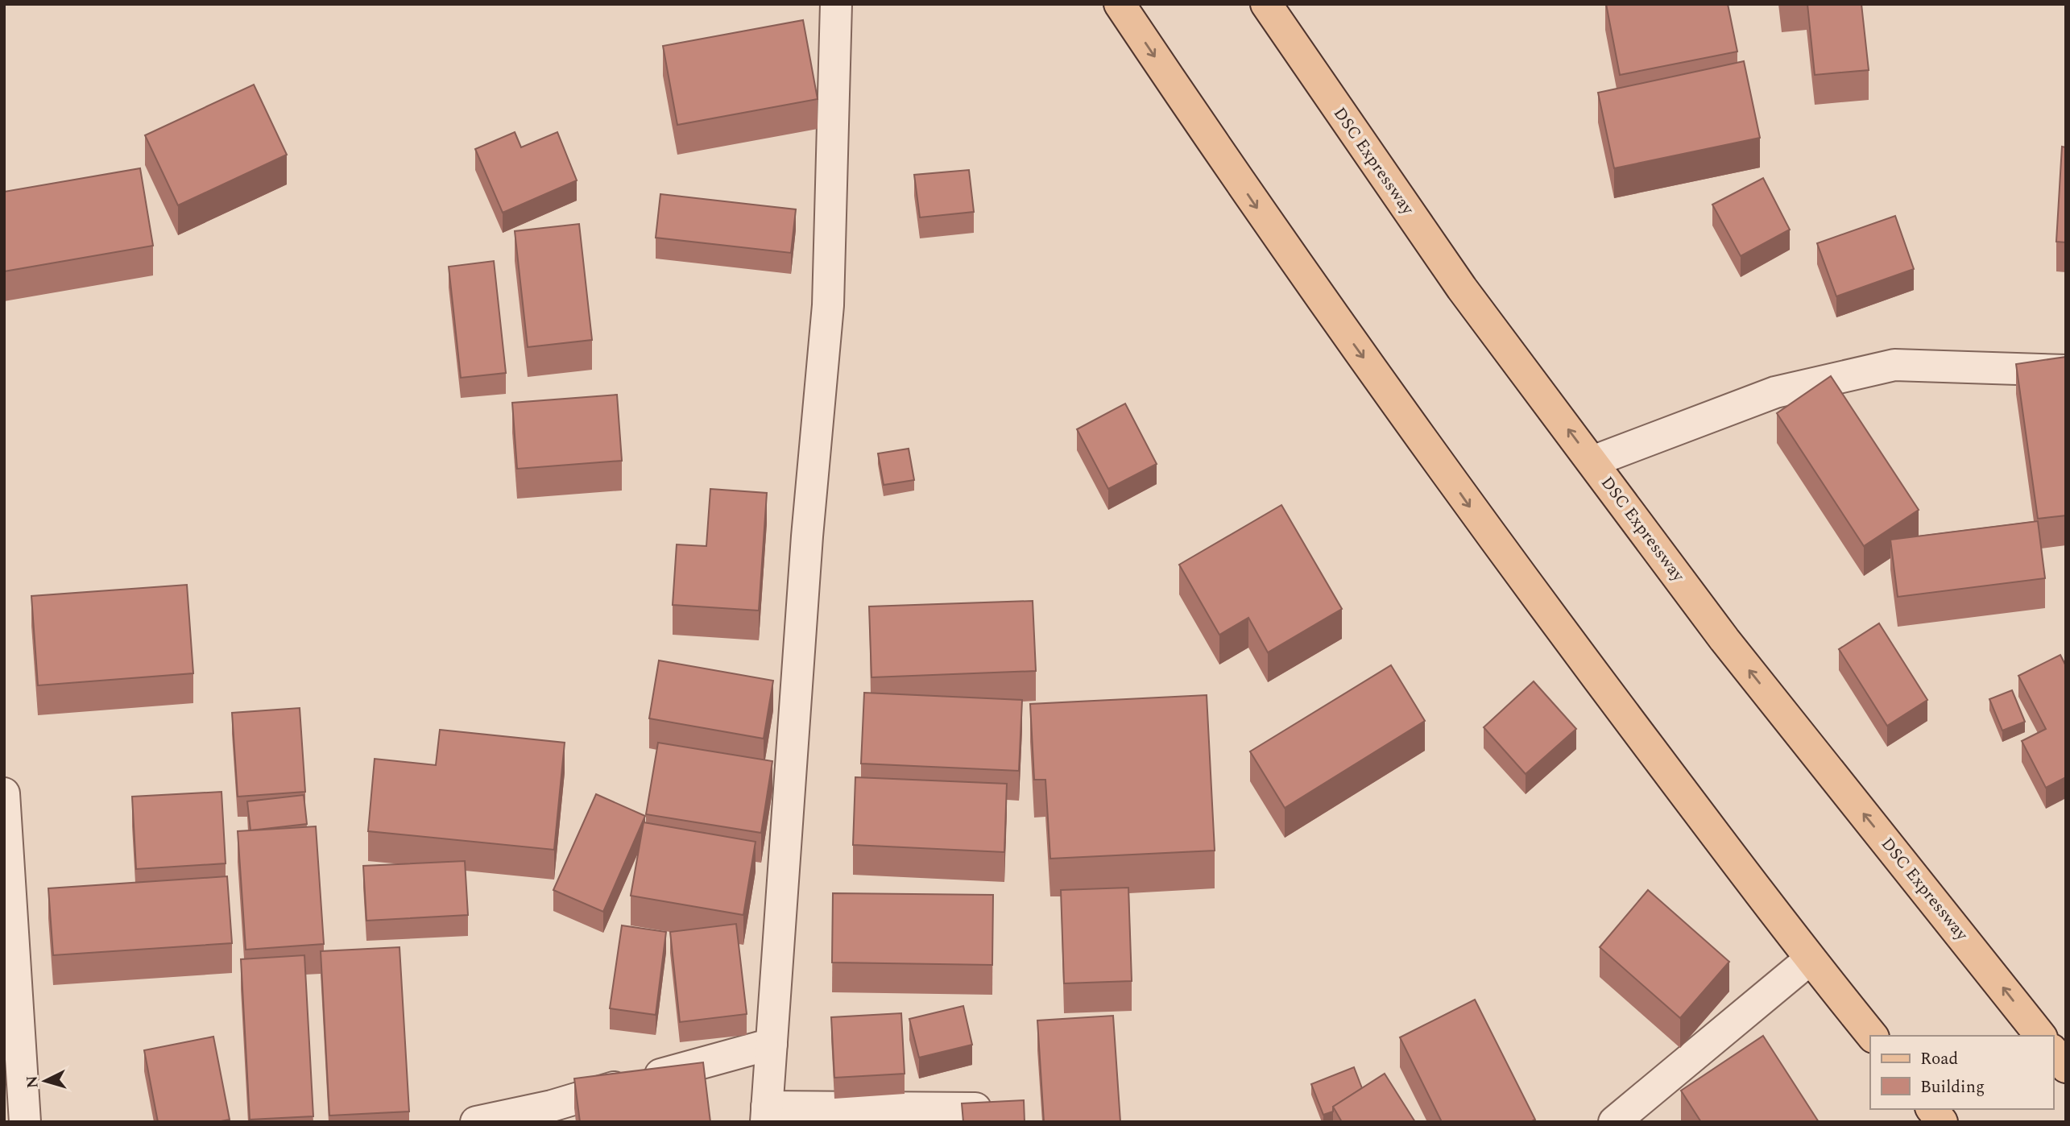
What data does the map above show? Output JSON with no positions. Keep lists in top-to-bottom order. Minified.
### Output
{"streets":{"main road":["DSC Expressway"]},"legend":["Road","Building"],"north":"left"}
